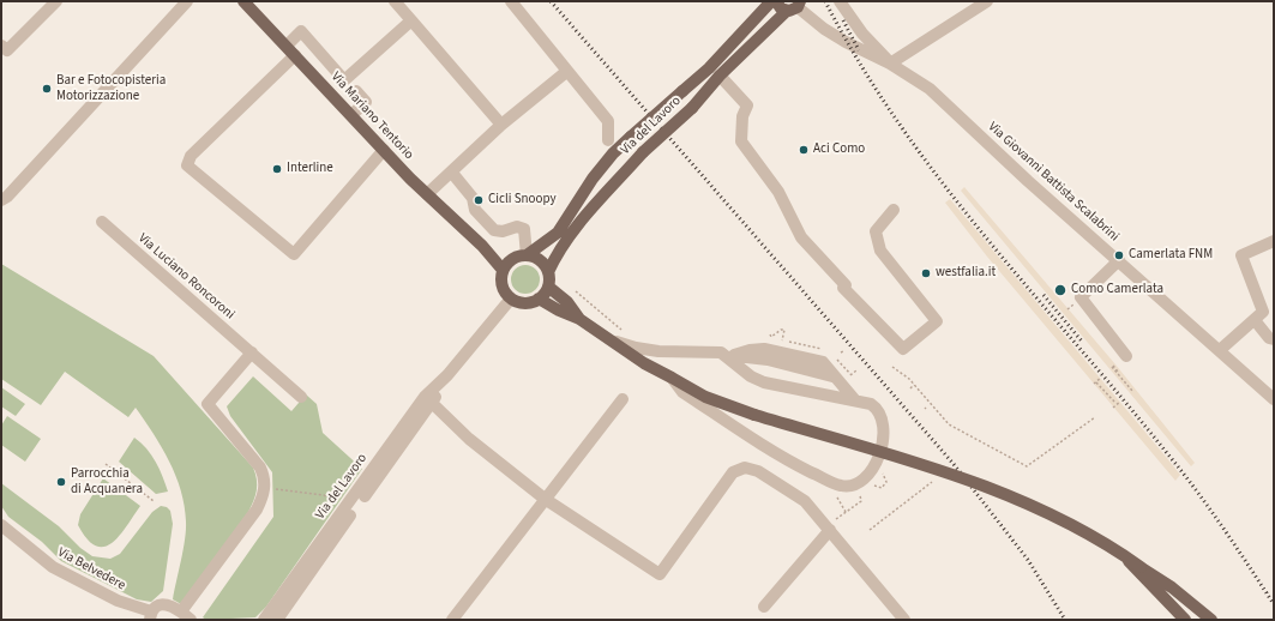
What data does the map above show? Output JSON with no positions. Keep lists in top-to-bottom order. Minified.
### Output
{"streets":{"main road":["Via Mariano Tentorio","Via del Lavoro"],"street":["Via Giovanni Battista Scalabrini","Via Luciano Roncoroni","Via Belvedere"]},"crossings":[["Via Mariano Tentorio","Via del Lavoro"],["Via del Lavoro","Via Giovanni Battista Scalabrini"]],"places":["Bar e Fotocopisteria Motorizzazione","Aci Como","Interline","Cicli Snoopy","Camerlata FNM","westfalia.it","Como Camerlata","Parrocchia di Acquanera"]}
